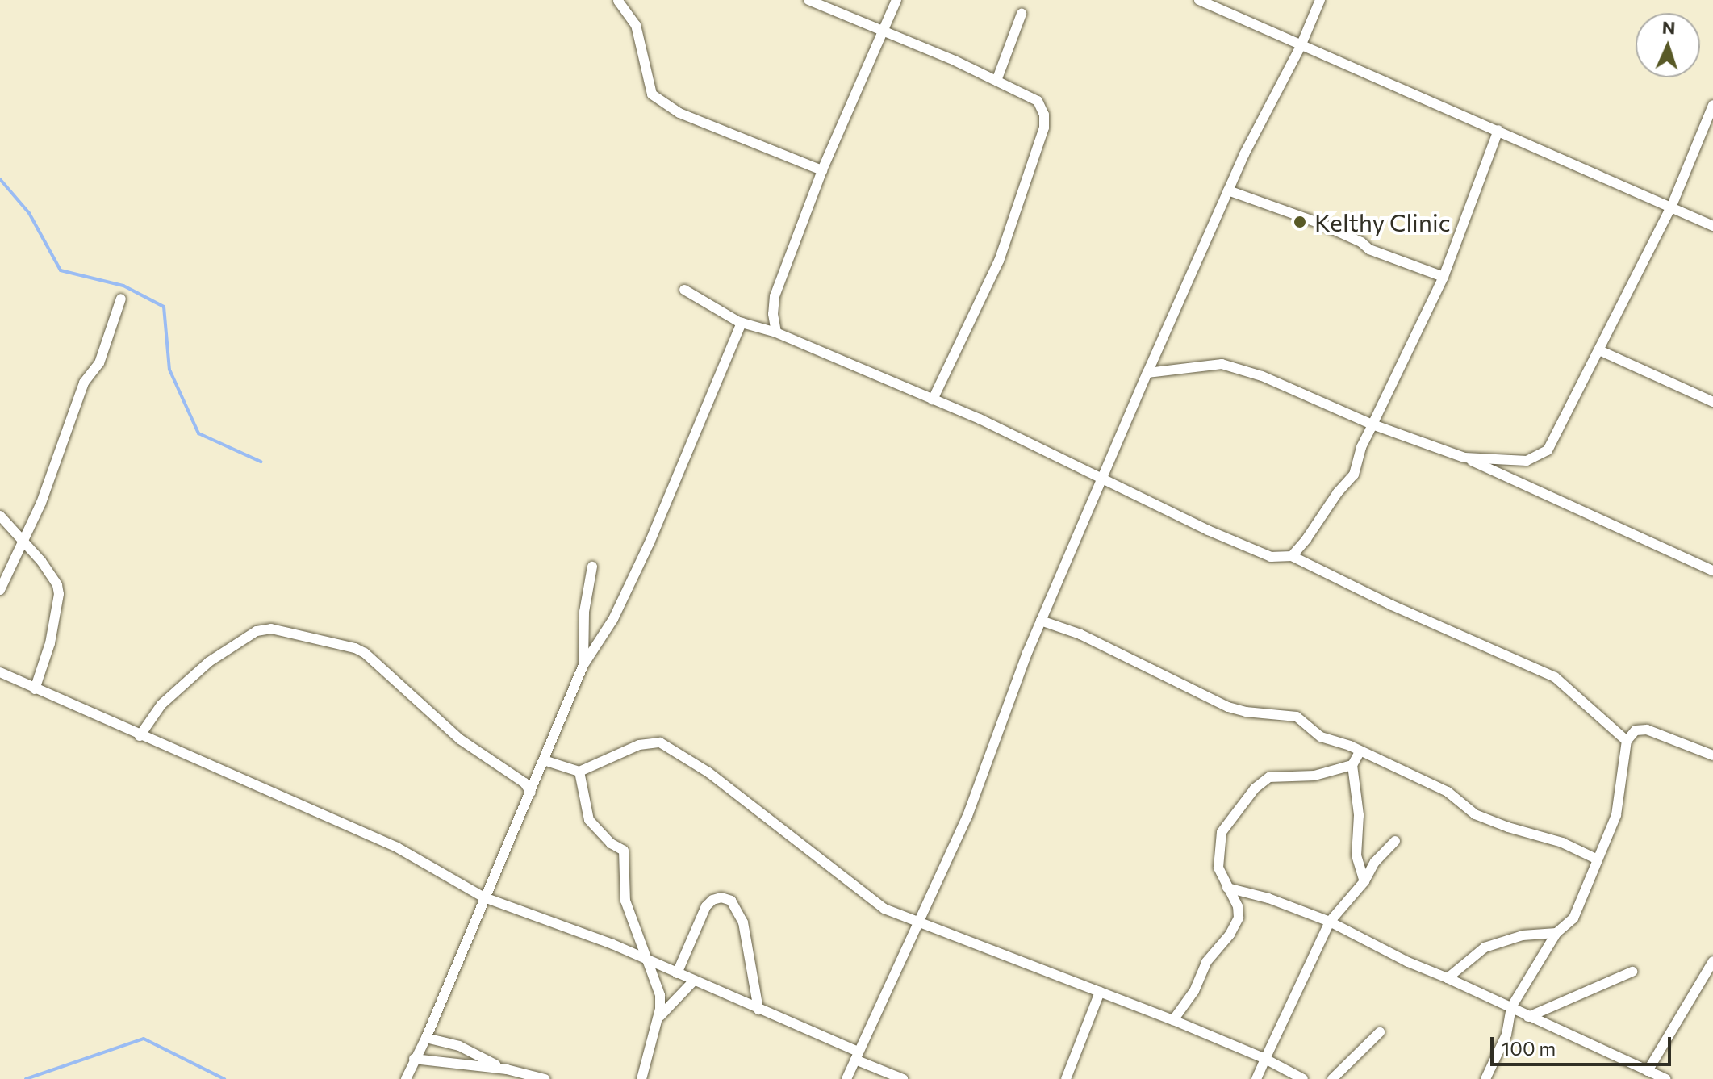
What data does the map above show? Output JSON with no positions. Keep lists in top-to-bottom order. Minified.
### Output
{"places":["Kelthy Clinic"],"scale_bar":"100 m","north":"top"}
